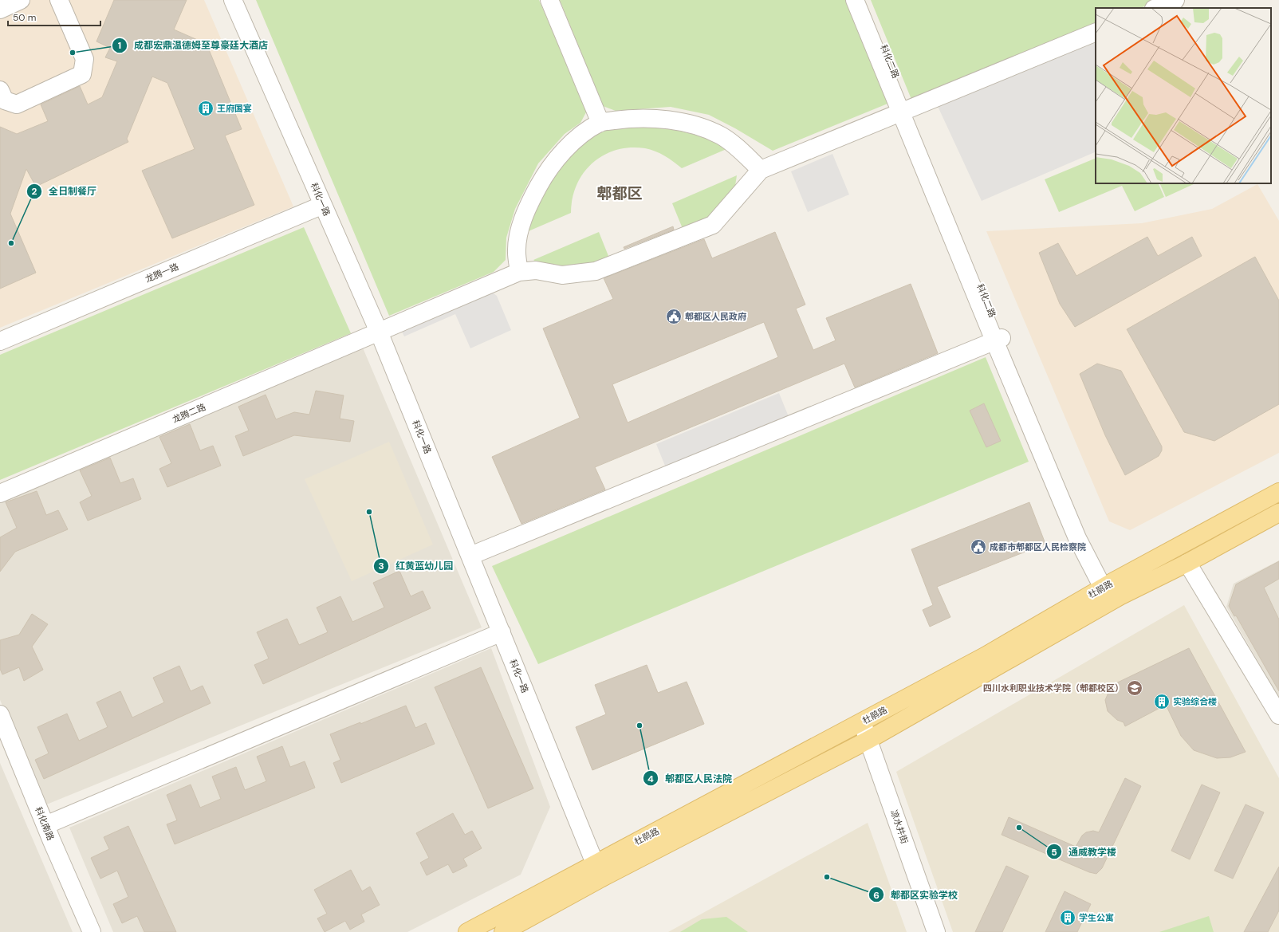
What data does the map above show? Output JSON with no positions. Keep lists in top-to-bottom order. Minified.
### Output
{"streets":{"main road":["杜鹃路"],"street":["科化二路","科化一路","龙腾一路","龙腾二路","科化南路","凉水井街"]},"crossings":[["科化二路","杜鹃路"],["科化一路","龙腾一路"],["科化一路","龙腾二路"],["科化一路","杜鹃路"],["杜鹃路","凉水井街"]],"districts":["郫都区"],"places":{"other":["成都宏鼎温德姆至尊豪廷大酒店","全日制餐厅","红黄蓝幼儿园","郫都区人民法院","通威教学楼","郫都区实验学校"],"building":["王府国宴","实验综合楼","学生公寓"],"public building":["郫都区人民政府","成都市郫都区人民检察院"],"school or university":["四川水利职业技术学院（郫都校区）"]},"scale_bar":"50 m"}
